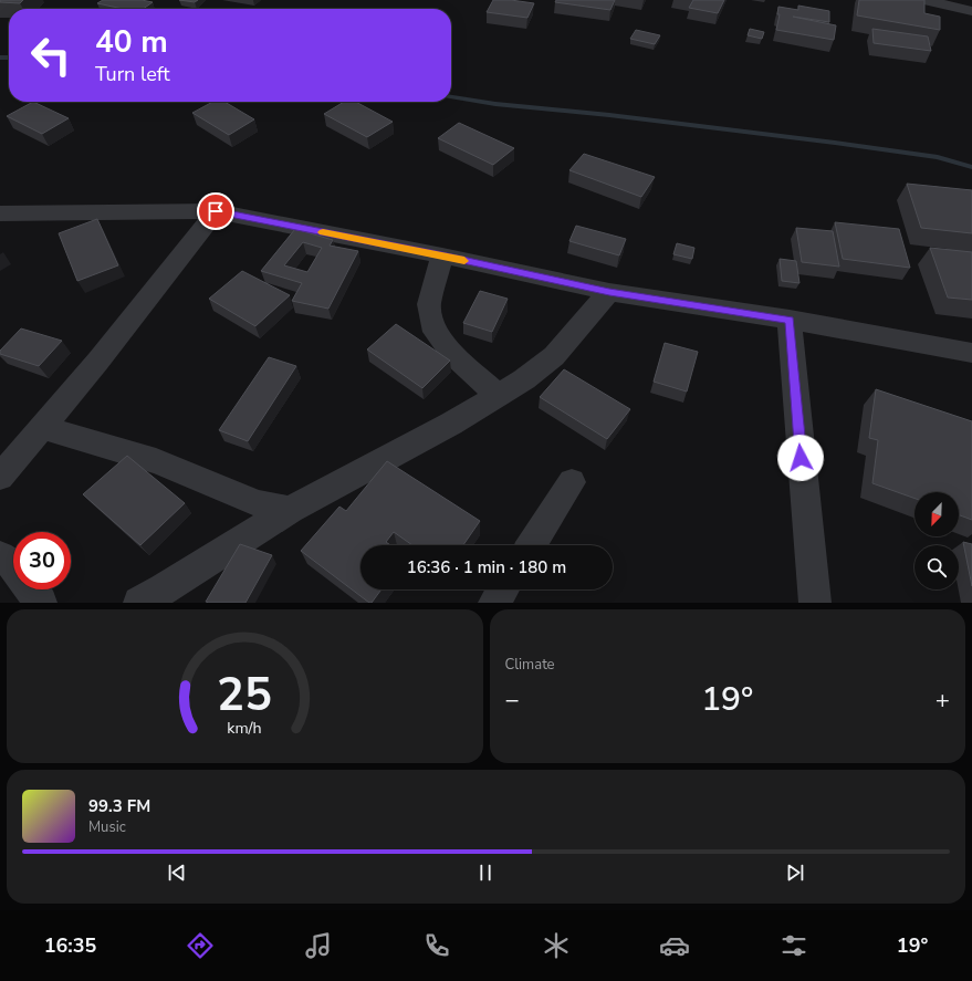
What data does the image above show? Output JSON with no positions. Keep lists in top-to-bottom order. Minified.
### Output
{"north":"bottom left","page":{"turn":["40 m","Turn left"],"limit":"30","trip":"16:36 · 1 min · 180 m","tile":"Climate","heat":["−","19°","+"],"song":["99.3 FM","Music"],"tabs":["16:35","19°"],"gauge":["25","km/h"]}}
